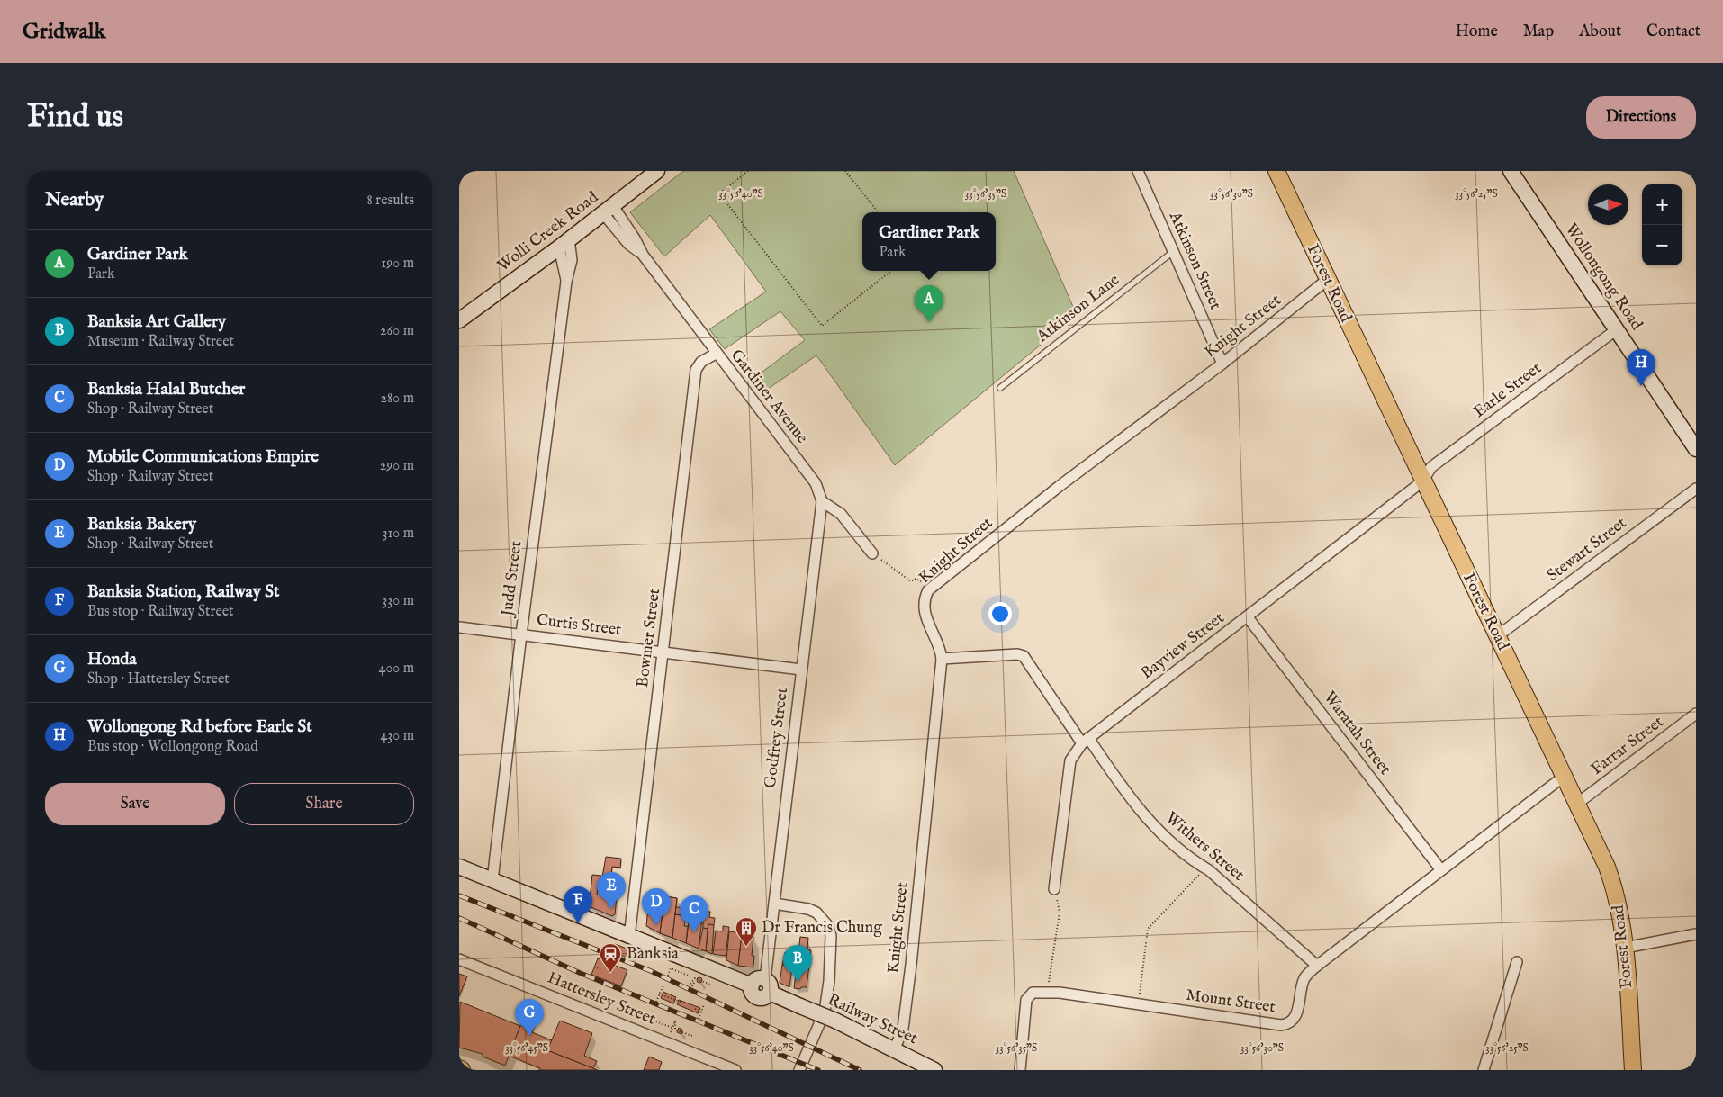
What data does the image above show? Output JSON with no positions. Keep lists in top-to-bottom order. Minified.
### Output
{"streets":{"main road":["Forest Road"],"street":["Wolli Creek Road","Atkinson Street","Wollongong Road","Knight Street","Earle Street","Gardiner Avenue","Stewart Street","Judd Street","Curtis Street","Bowmer Street","Bayview Street","Waratah Street","Godfrey Street","Farrar Street","Withers Street","Hattersley Street","Mount Street","Railway Street"],"lane":["Atkinson Lane"]},"crossings":[["Wolli Creek Road","Gardiner Avenue"],["Wolli Creek Road","Judd Street"],["Atkinson Street","Atkinson Lane"],["Atkinson Street","Knight Street"],["Wollongong Road","Earle Street"],["Forest Road","Knight Street"],["Forest Road","Earle Street"],["Forest Road","Stewart Street"],["Forest Road","Bayview Street"],["Forest Road","Farrar Street"],["Forest Road","Mount Street"],["Knight Street","Withers Street"],["Knight Street","Railway Street"],["Earle Street","Bayview Street"],["Gardiner Avenue","Bowmer Street"],["Gardiner Avenue","Godfrey Street"],["Judd Street","Curtis Street"],["Curtis Street","Bowmer Street"],["Curtis Street","Godfrey Street"],["Bowmer Street","Railway Street"],["Bayview Street","Waratah Street"],["Bayview Street","Withers Street"],["Waratah Street","Mount Street"],["Godfrey Street","Railway Street"],["Withers Street","Mount Street"]],"places":{"building":["Dr Francis Chung"],"station":["Banksia"]},"north":"right","page":{"header":"Gridwalk","nav":["Home","Map","About","Contact"],"buttons":["Directions",["Save","Share"]],"title":"Find us","heading":["Nearby","8 results"],"map_buttons":["+","−"],"popup":["Gardiner Park","Park"],"list":[{"mark":"A","name":"Gardiner Park","note":"Park","value":"190 m"},{"mark":"B","name":"Banksia Art Gallery","note":"Museum · Railway Street","value":"260 m"},{"mark":"C","name":"Banksia Halal Butcher","note":"Shop · Railway Street","value":"280 m"},{"mark":"D","name":"Mobile Communications Empire","note":"Shop · Railway Street","value":"290 m"},{"mark":"E","name":"Banksia Bakery","note":"Shop · Railway Street","value":"310 m"},{"mark":"F","name":"Banksia Station, Railway St","note":"Bus stop · Railway Street","value":"330 m"},{"mark":"G","name":"Honda","note":"Shop · Hattersley Street","value":"400 m"},{"mark":"H","name":"Wollongong Rd before Earle St","note":"Bus stop · Wollongong Road","value":"430 m"}],"pins":["A","H","E","F","D","C","B","G"]},"coordinates":["33°56'40\"S","33°56'35\"S","33°56'30\"S","33°56'25\"S","33°56'45\"S"]}
